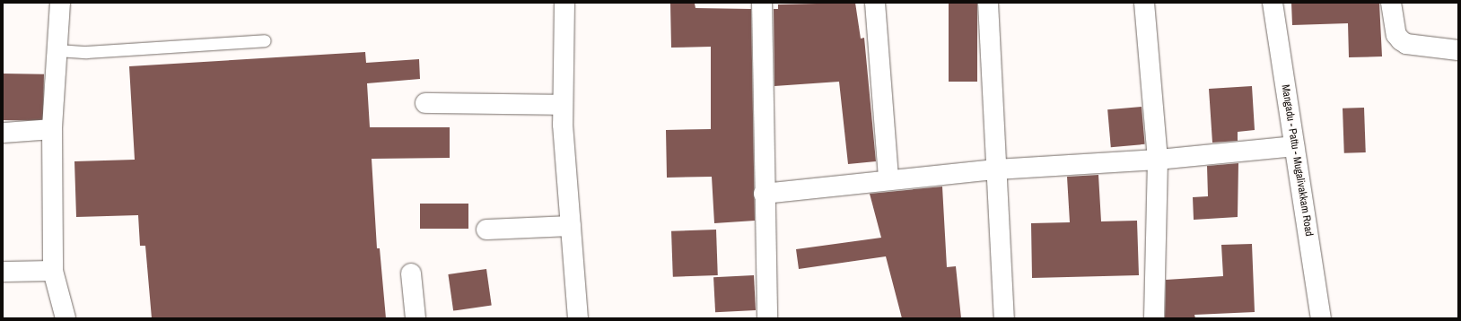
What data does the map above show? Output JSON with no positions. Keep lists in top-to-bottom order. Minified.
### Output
{"streets":{"street":["Mangadu - Pattu - Mugalivakkam Road"]}}
